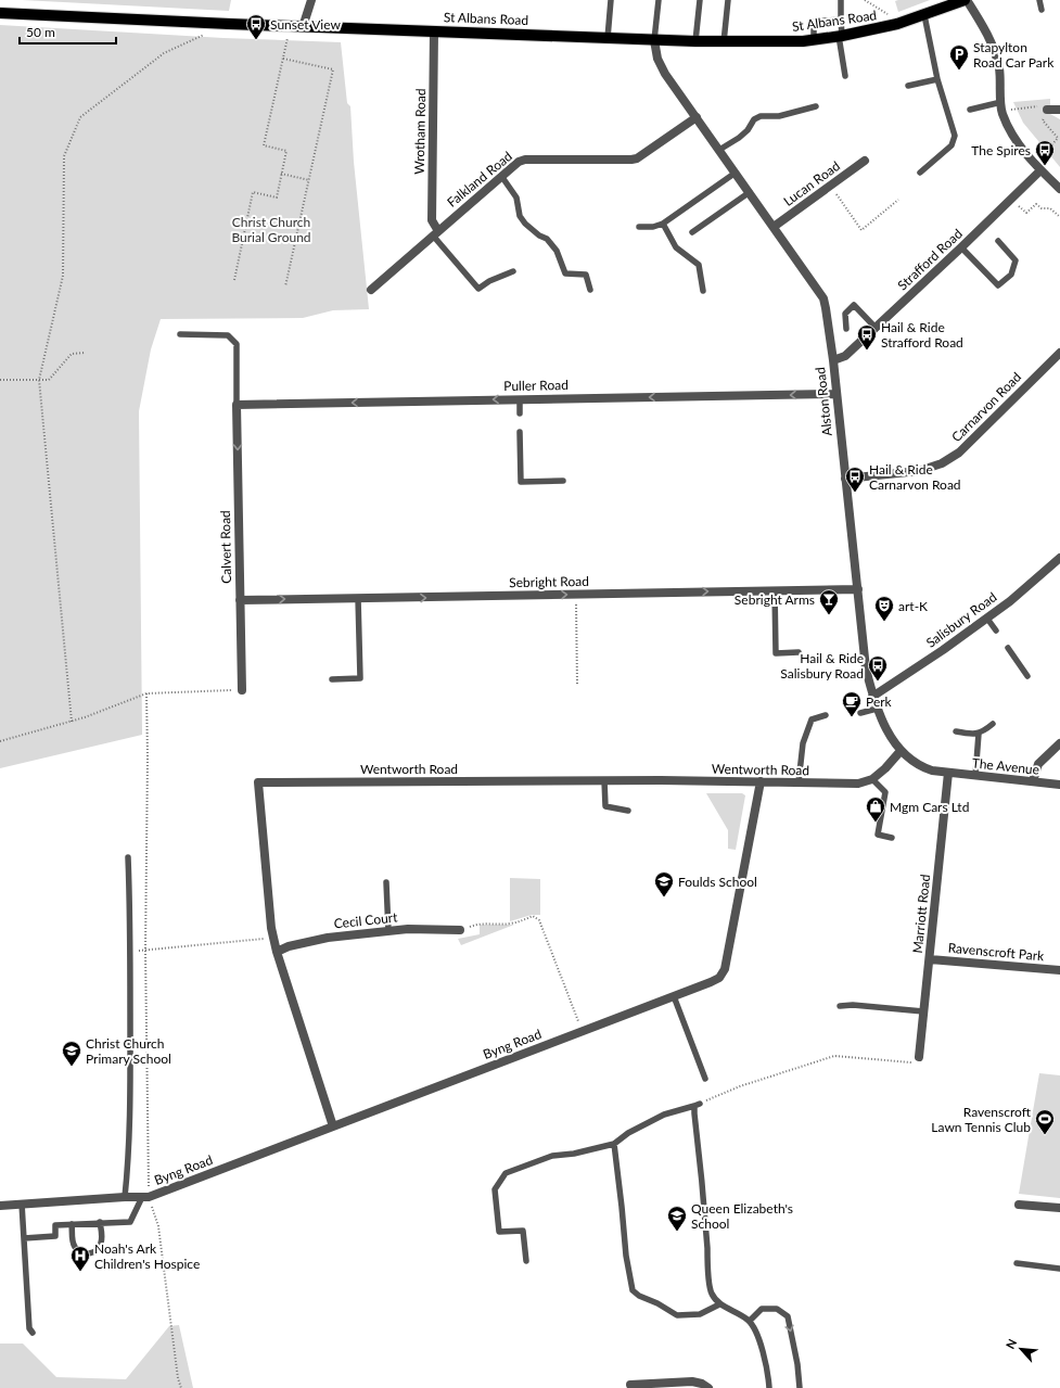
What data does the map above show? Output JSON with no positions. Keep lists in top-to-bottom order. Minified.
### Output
{"streets":{"main road":["St Albans Road"],"street":["Wrotham Road","Falkland Road","Lucan Road","Strafford Road","Puller Road","Alston Road","Carnarvon Road","Calvert Road","Sebright Road","Salisbury Road","The Avenue","Wentworth Road","Marriott Road","Cecil Court","Ravenscroft Park","Byng Road"]},"crossings":[["St Albans Road","Wrotham Road"],["St Albans Road","Alston Road"],["Wrotham Road","Falkland Road"],["Falkland Road","Alston Road"],["Lucan Road","Alston Road"],["Strafford Road","Alston Road"],["Puller Road","Alston Road"],["Puller Road","Calvert Road"],["Alston Road","Carnarvon Road"],["Alston Road","Sebright Road"],["Alston Road","Salisbury Road"],["Alston Road","The Avenue"],["Alston Road","Marriott Road"],["Calvert Road","Sebright Road"],["The Avenue","Marriott Road"],["Wentworth Road","Cecil Court"],["Wentworth Road","Byng Road"],["Marriott Road","Ravenscroft Park"]],"one_way":["Puller Road","Calvert Road","Sebright Road"],"parks":["Christ Church Burial Ground"],"places":{"bus stop":["Sunset View","The Spires","Hail & Ride Strafford Road","Hail & Ride Carnarvon Road","Hail & Ride Salisbury Road"],"parking":["Stapylton Road Car Park"],"bar":["Sebright Arms"],"theatre":["art-K"],"cafe":["Perk"],"shop":["Mgm Cars Ltd"],"school or university":["Foulds School","Christ Church Primary School","Queen Elizabeth's School"],"sports":["Ravenscroft Lawn Tennis Club"],"hospital":["Noah's Ark Children's Hospice"]},"scale_bar":"50 m","north":"top left"}
